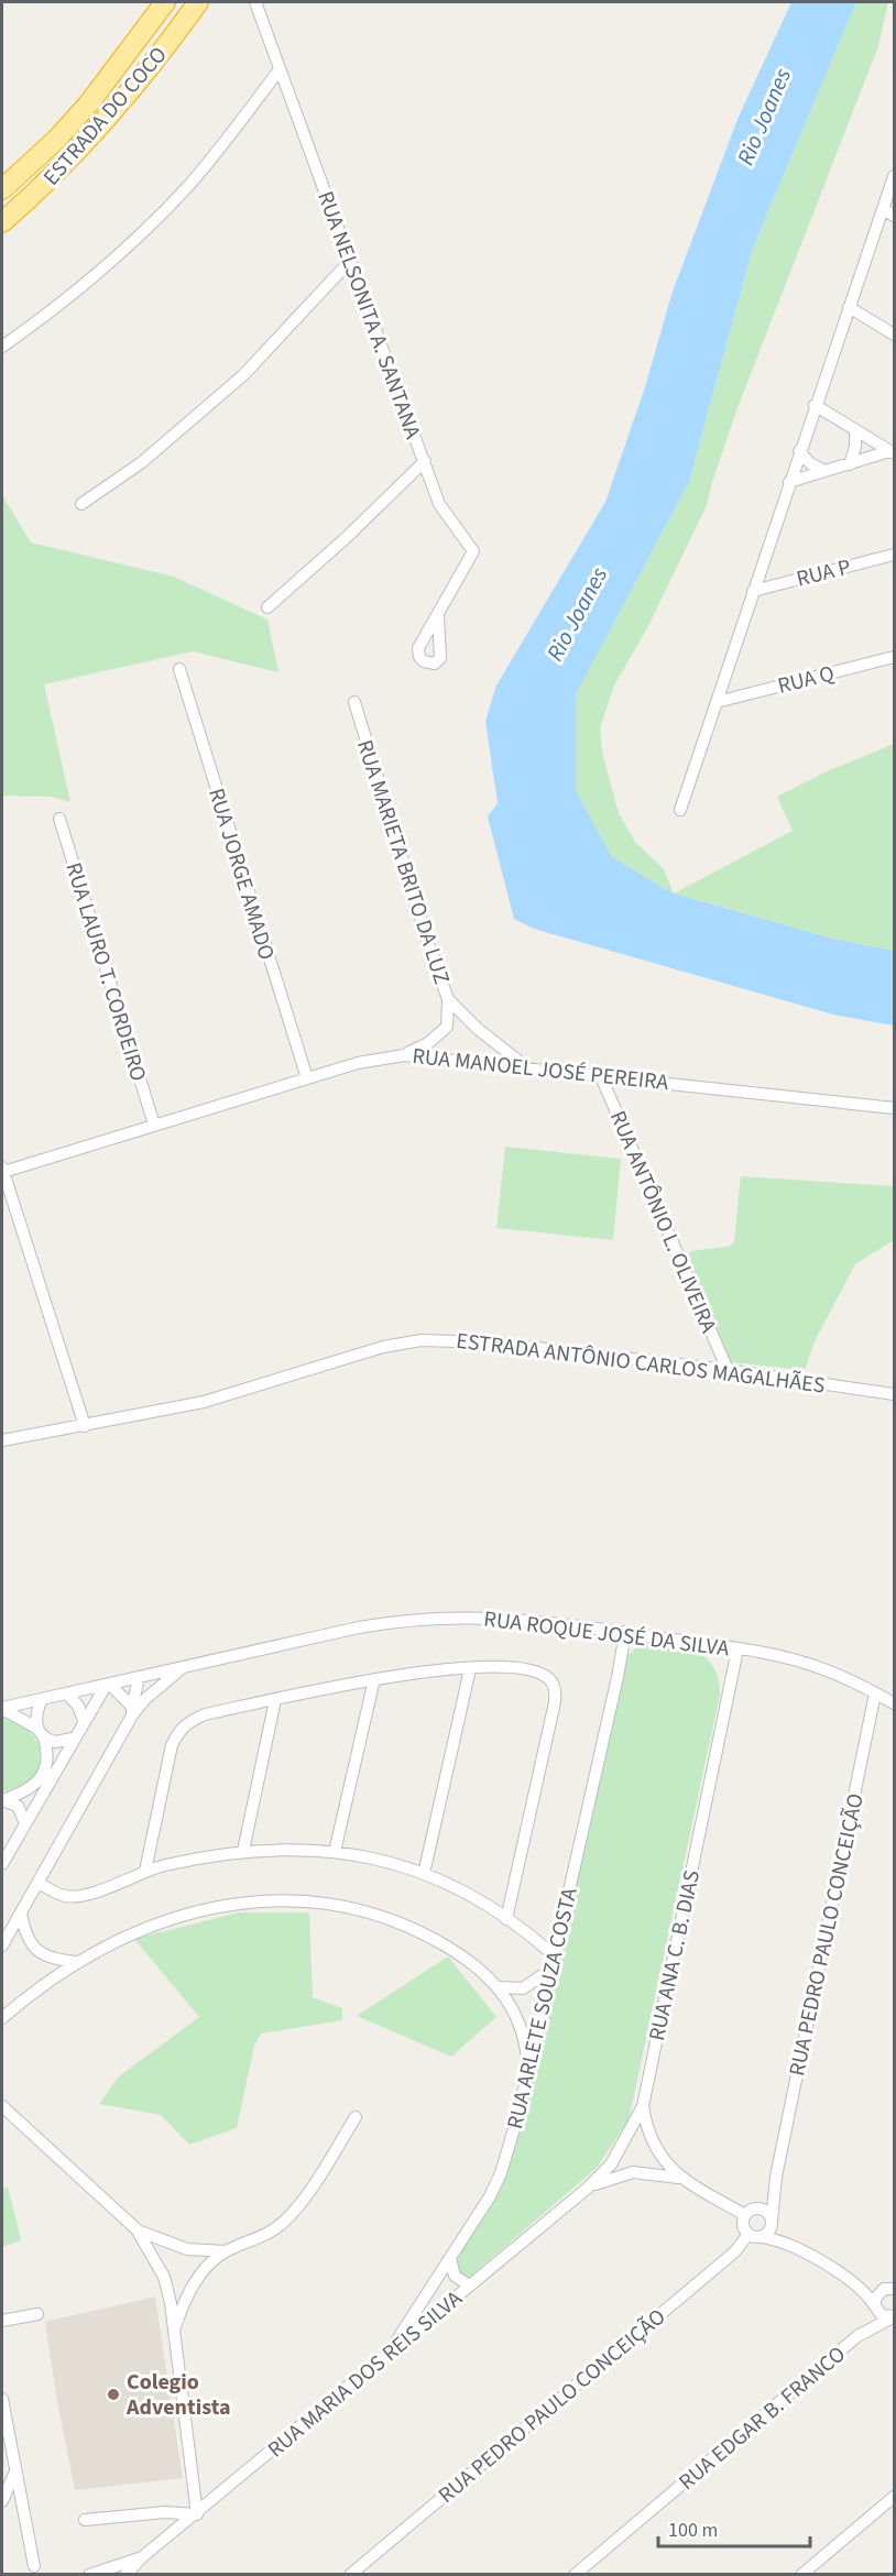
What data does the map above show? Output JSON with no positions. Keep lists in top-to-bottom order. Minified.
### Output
{"streets":{"highway":["ESTRADA DO COCO"],"street":["RUA NELSONITA A. SANTANA","RUA P","RUA Q","RUA MARIETA BRITO DA LUZ","RUA JORGE AMADO","RUA LAURO T. CORDEIRO","RUA MANOEL JOSÉ PEREIRA","RUA ANTÔNIO L. OLIVEIRA","ESTRADA ANTÔNIO CARLOS MAGALHÃES","RUA ROQUE JOSÉ DA SILVA","RUA PEDRO PAULO CONCEIÇÃO","RUA ANA C. B. DIAS","RUA ARLETE SOUZA COSTA","RUA MARIA DOS REIS SILVA","RUA EDGAR B. FRANCO"]},"crossings":[["RUA MARIETA BRITO DA LUZ","RUA MANOEL JOSÉ PEREIRA"],["RUA JORGE AMADO","RUA MANOEL JOSÉ PEREIRA"],["RUA LAURO T. CORDEIRO","RUA MANOEL JOSÉ PEREIRA"],["RUA MANOEL JOSÉ PEREIRA","RUA ANTÔNIO L. OLIVEIRA"],["RUA ANTÔNIO L. OLIVEIRA","ESTRADA ANTÔNIO CARLOS MAGALHÃES"],["RUA ROQUE JOSÉ DA SILVA","RUA PEDRO PAULO CONCEIÇÃO"],["RUA ROQUE JOSÉ DA SILVA","RUA ANA C. B. DIAS"],["RUA ROQUE JOSÉ DA SILVA","RUA ARLETE SOUZA COSTA"],["RUA PEDRO PAULO CONCEIÇÃO","RUA ANA C. B. DIAS"],["RUA ANA C. B. DIAS","RUA MARIA DOS REIS SILVA"],["RUA ARLETE SOUZA COSTA","RUA MARIA DOS REIS SILVA"]],"water":["Rio Joanes"],"places":["Colegio Adventista"],"scale_bar":"100 m"}
